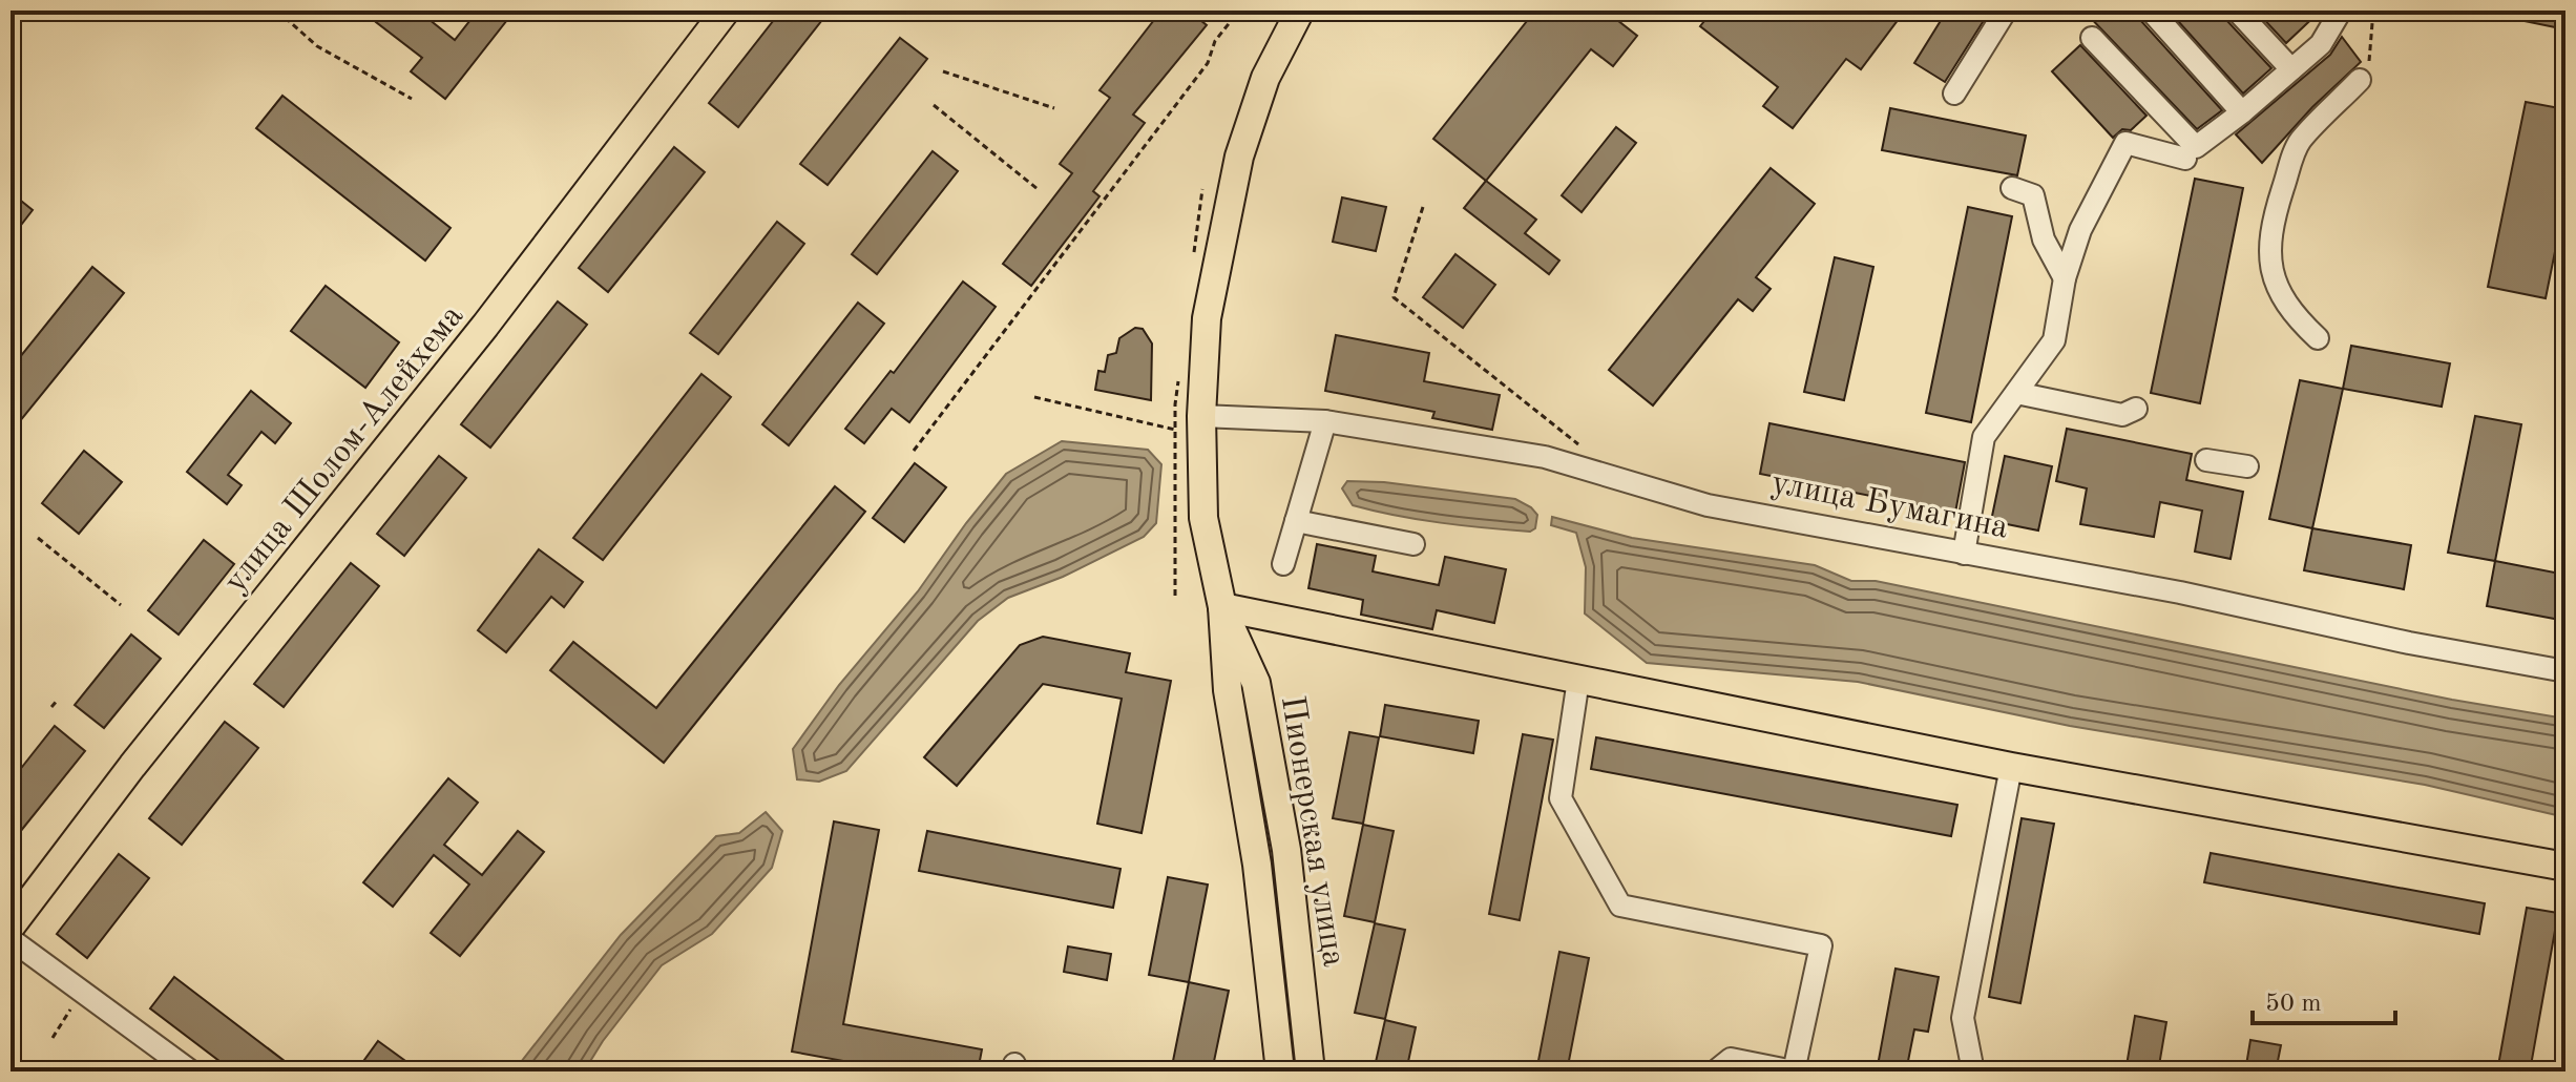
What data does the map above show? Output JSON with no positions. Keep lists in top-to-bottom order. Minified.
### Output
{"streets":{"main road":["улица Шолом-Алейхема","Пионерская улица"],"street":["улица Бумагина"]},"crossings":[["улица Бумагина","Пионерская улица"]],"scale_bar":"50 m"}
